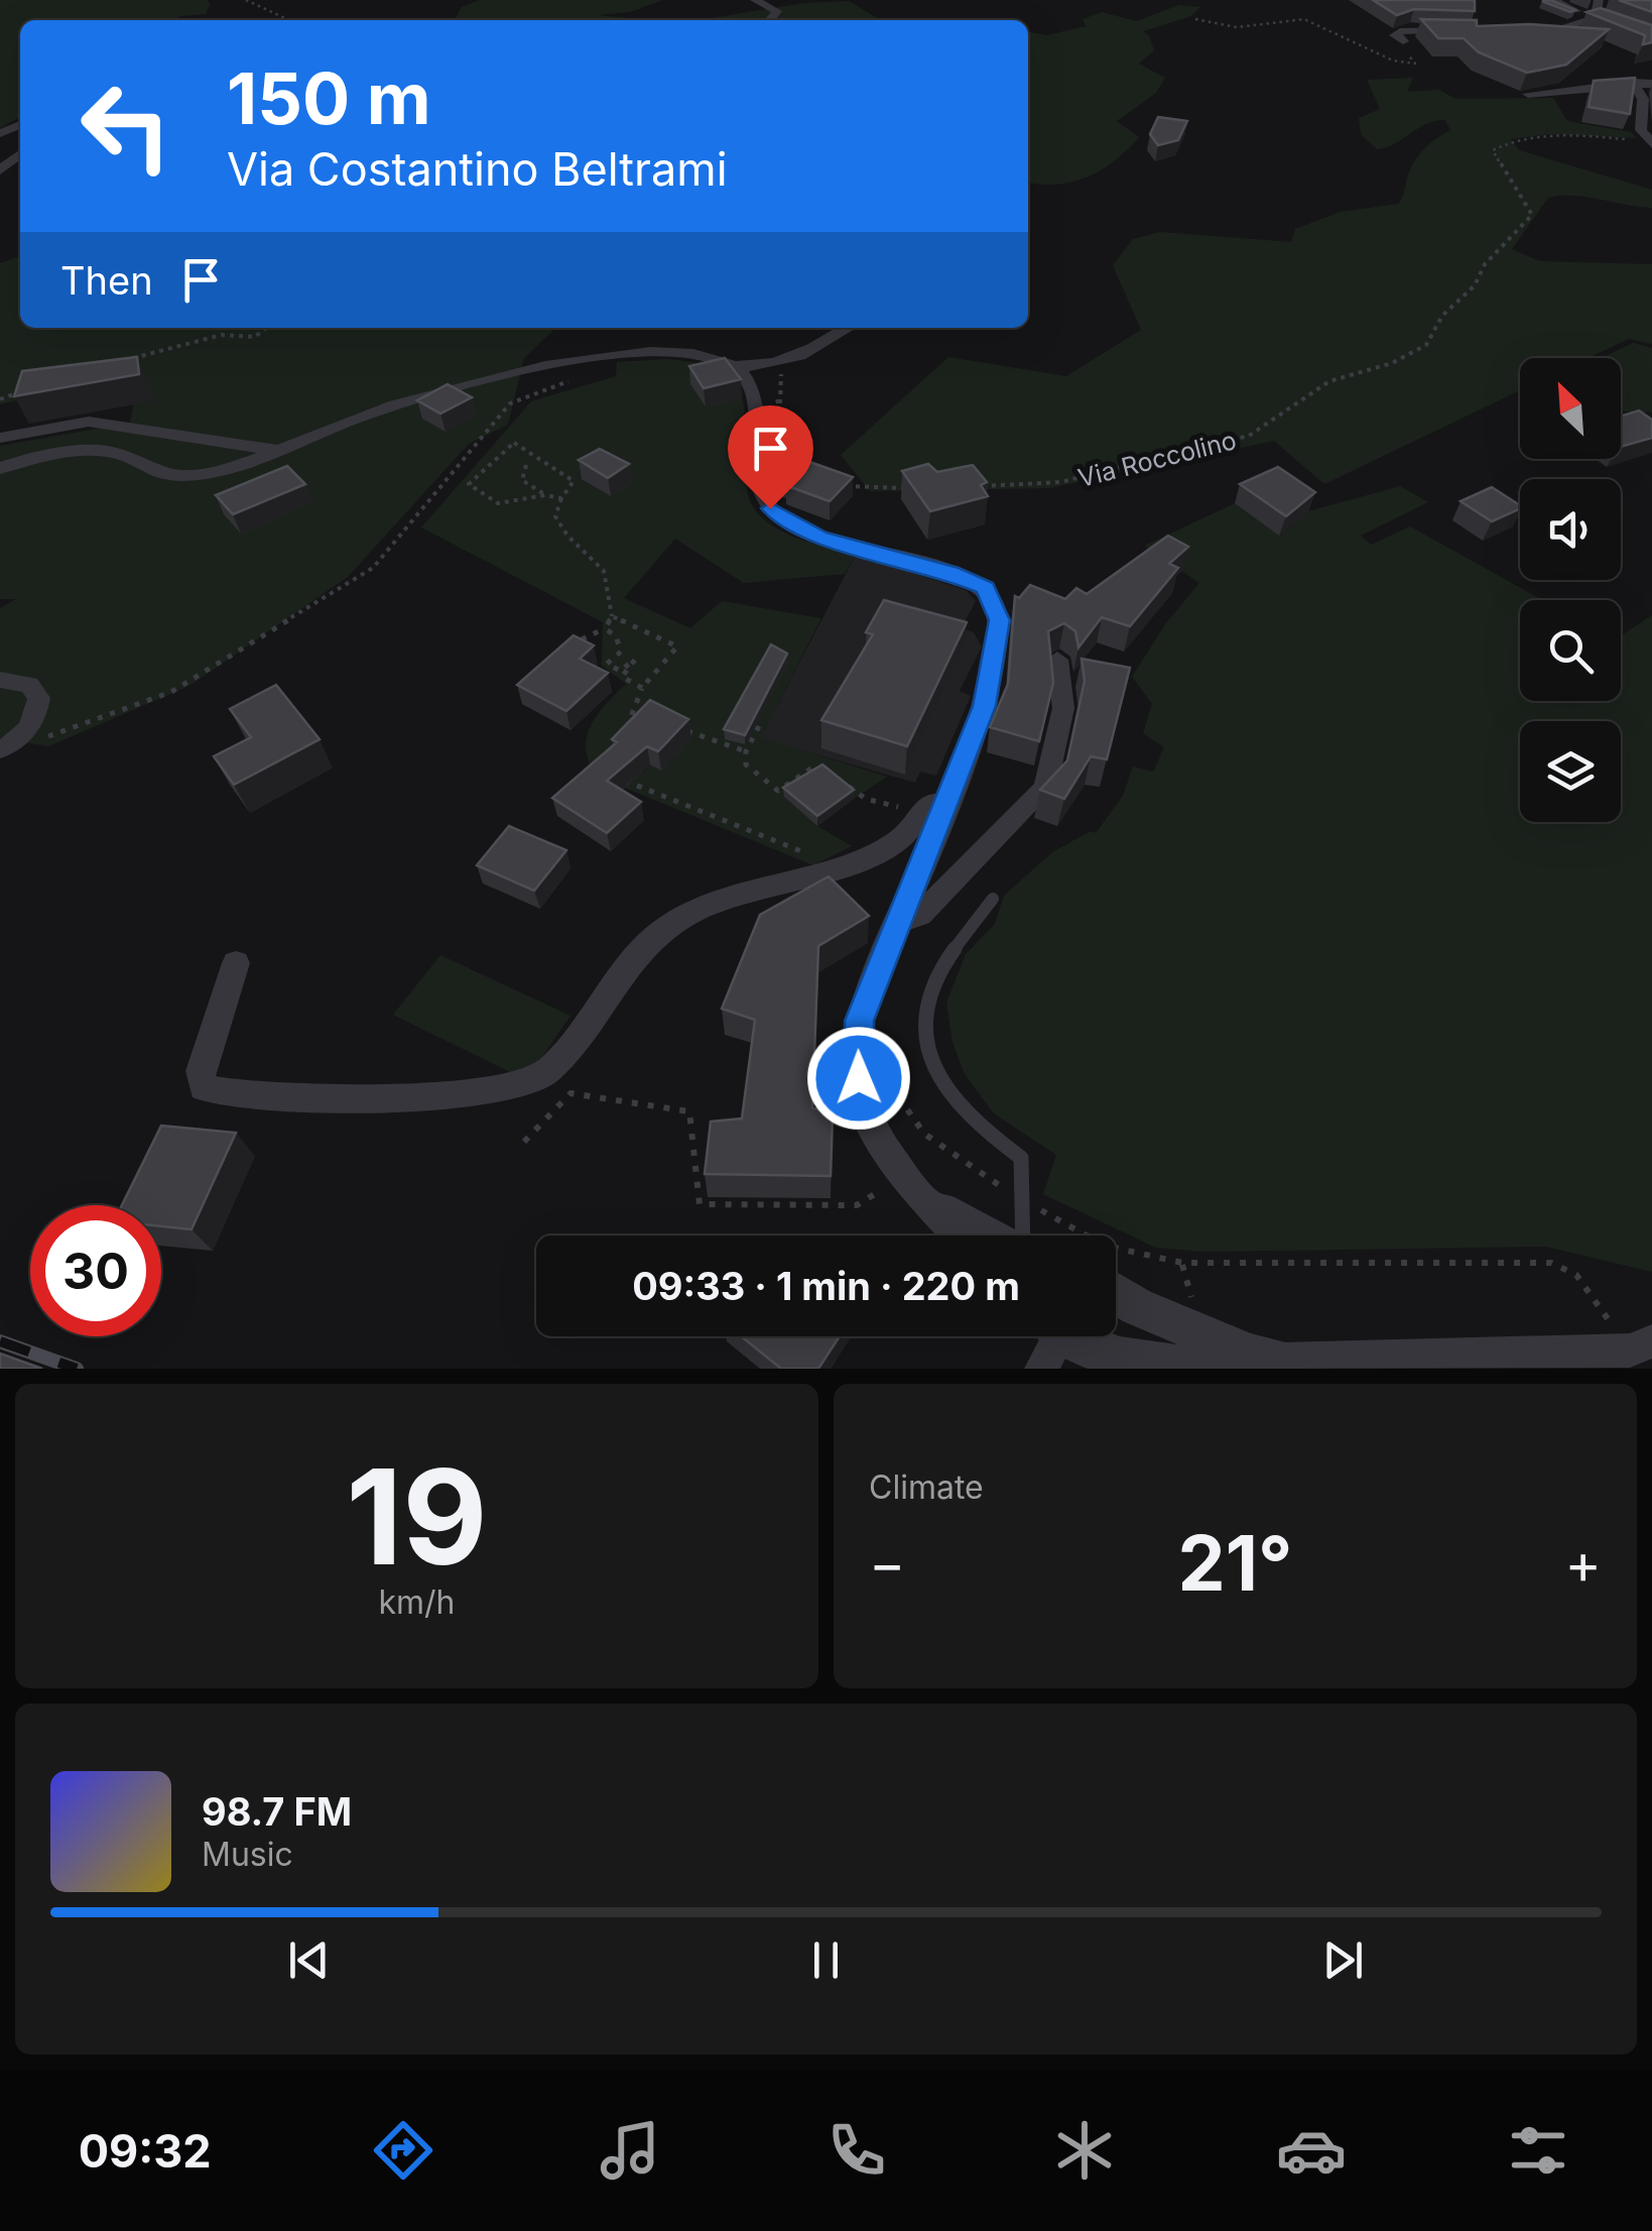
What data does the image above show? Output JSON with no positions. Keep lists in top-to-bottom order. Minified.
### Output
{"streets":{"path":["Via Roccolino"]},"north":"top left","page":{"turn":["150 m","Via Costantino Beltrami"],"then":"Then","limit":"30","trip":"09:33 · 1 min · 220 m","tile":[["19","km/h"],"Climate"],"heat":["−","21°","+"],"song":["98.7 FM","Music"],"tabs":"09:32"}}
